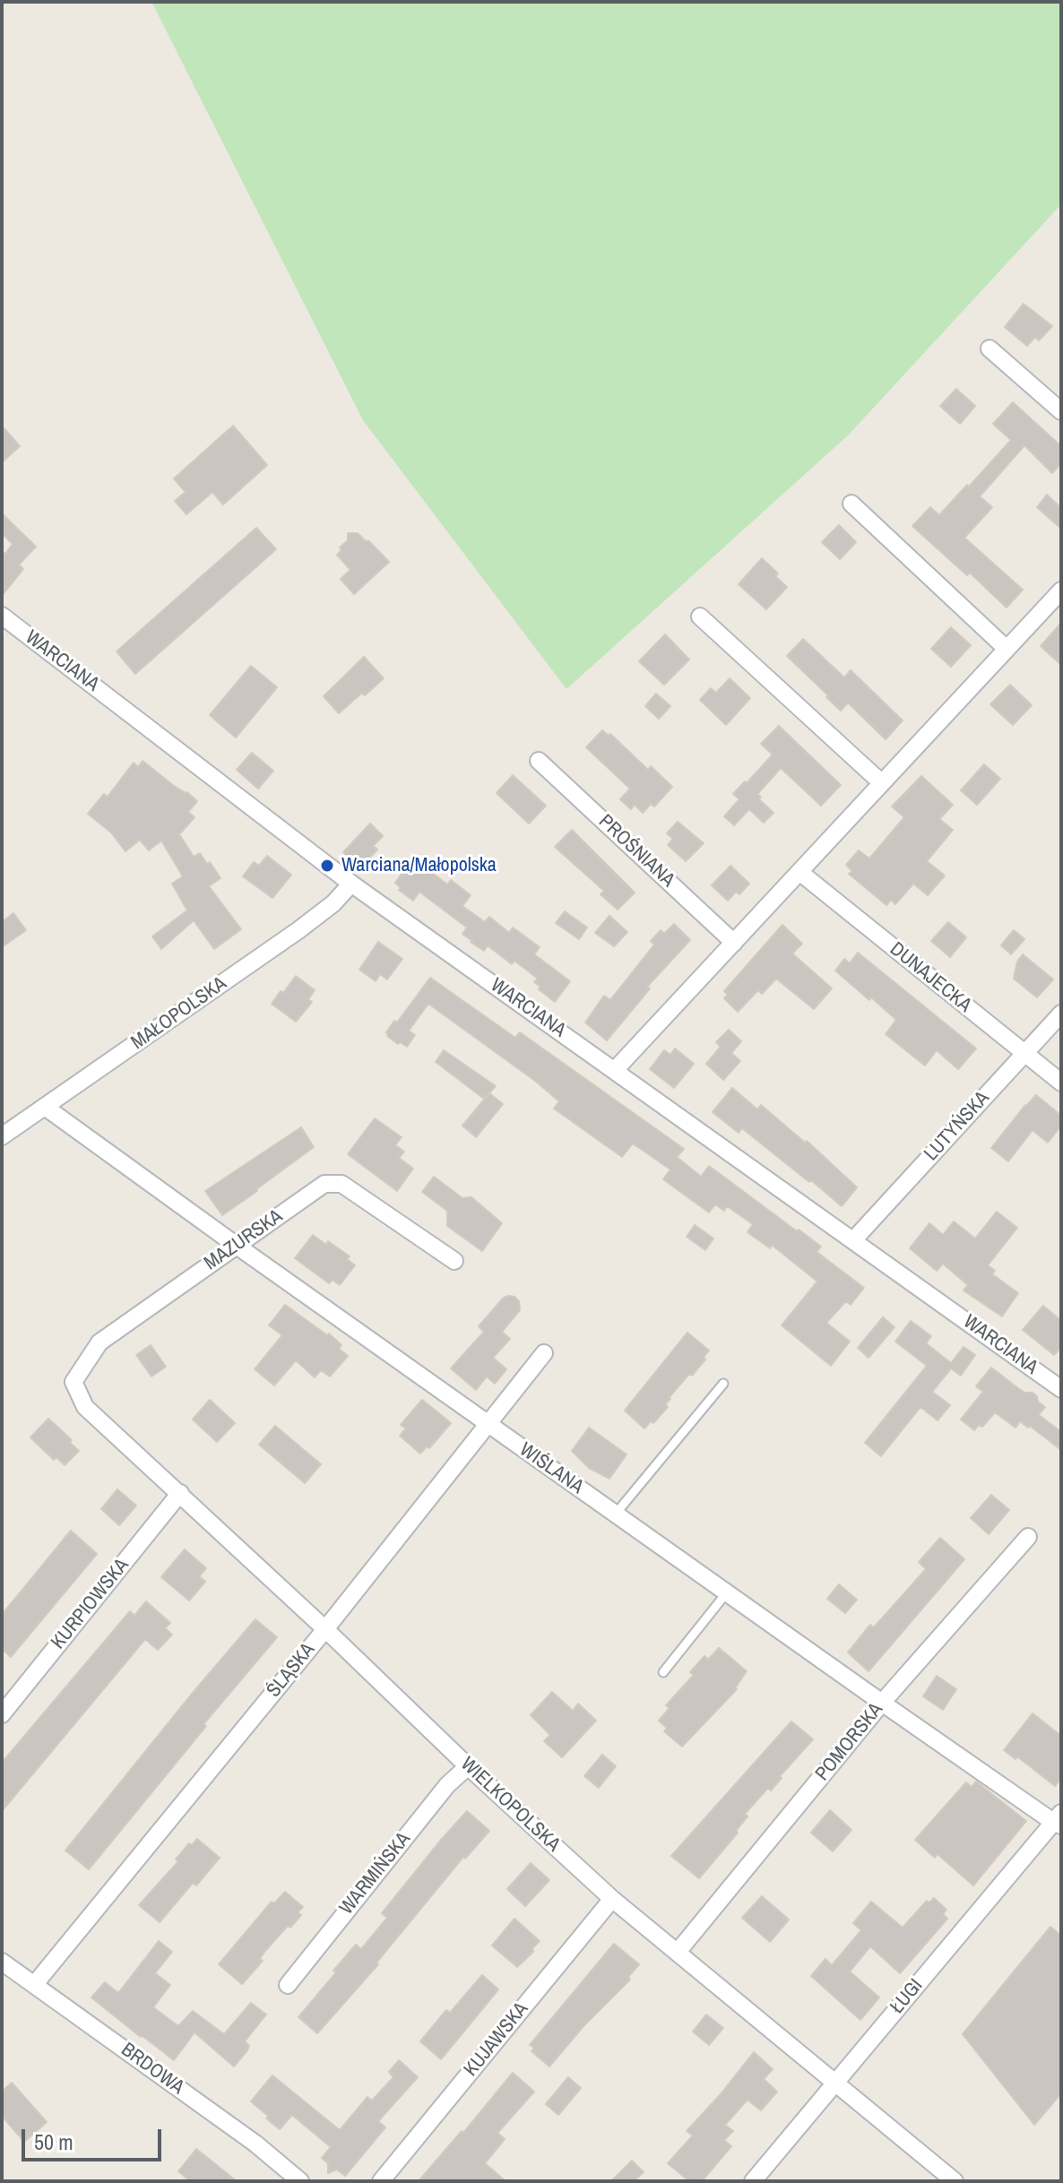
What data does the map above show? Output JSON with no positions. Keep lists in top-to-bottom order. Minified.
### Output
{"streets":{"street":["WARCIANA","PROŚNIANA","DUNAJECKA","MAŁOPOLSKA","LUTYŃSKA","MAZURSKA","WIŚLANA","KURPIOWSKA","ŚLĄSKA","POMORSKA","WIELKOPOLSKA","WARMIŃSKA","ŁUGI","KUJAWSKA","BRDOWA"]},"crossings":[["WARCIANA","MAŁOPOLSKA"],["WARCIANA","LUTYŃSKA"],["DUNAJECKA","LUTYŃSKA"],["MAŁOPOLSKA","WIŚLANA"],["MAZURSKA","WIŚLANA"],["MAZURSKA","WIELKOPOLSKA"],["WIŚLANA","ŚLĄSKA"],["WIŚLANA","POMORSKA"],["WIŚLANA","ŁUGI"],["KURPIOWSKA","WIELKOPOLSKA"],["ŚLĄSKA","WIELKOPOLSKA"],["ŚLĄSKA","BRDOWA"],["POMORSKA","WIELKOPOLSKA"],["WIELKOPOLSKA","WARMIŃSKA"],["WIELKOPOLSKA","ŁUGI"],["WIELKOPOLSKA","KUJAWSKA"]],"places":["Warciana/Małopolska"],"scale_bar":"50 m"}
